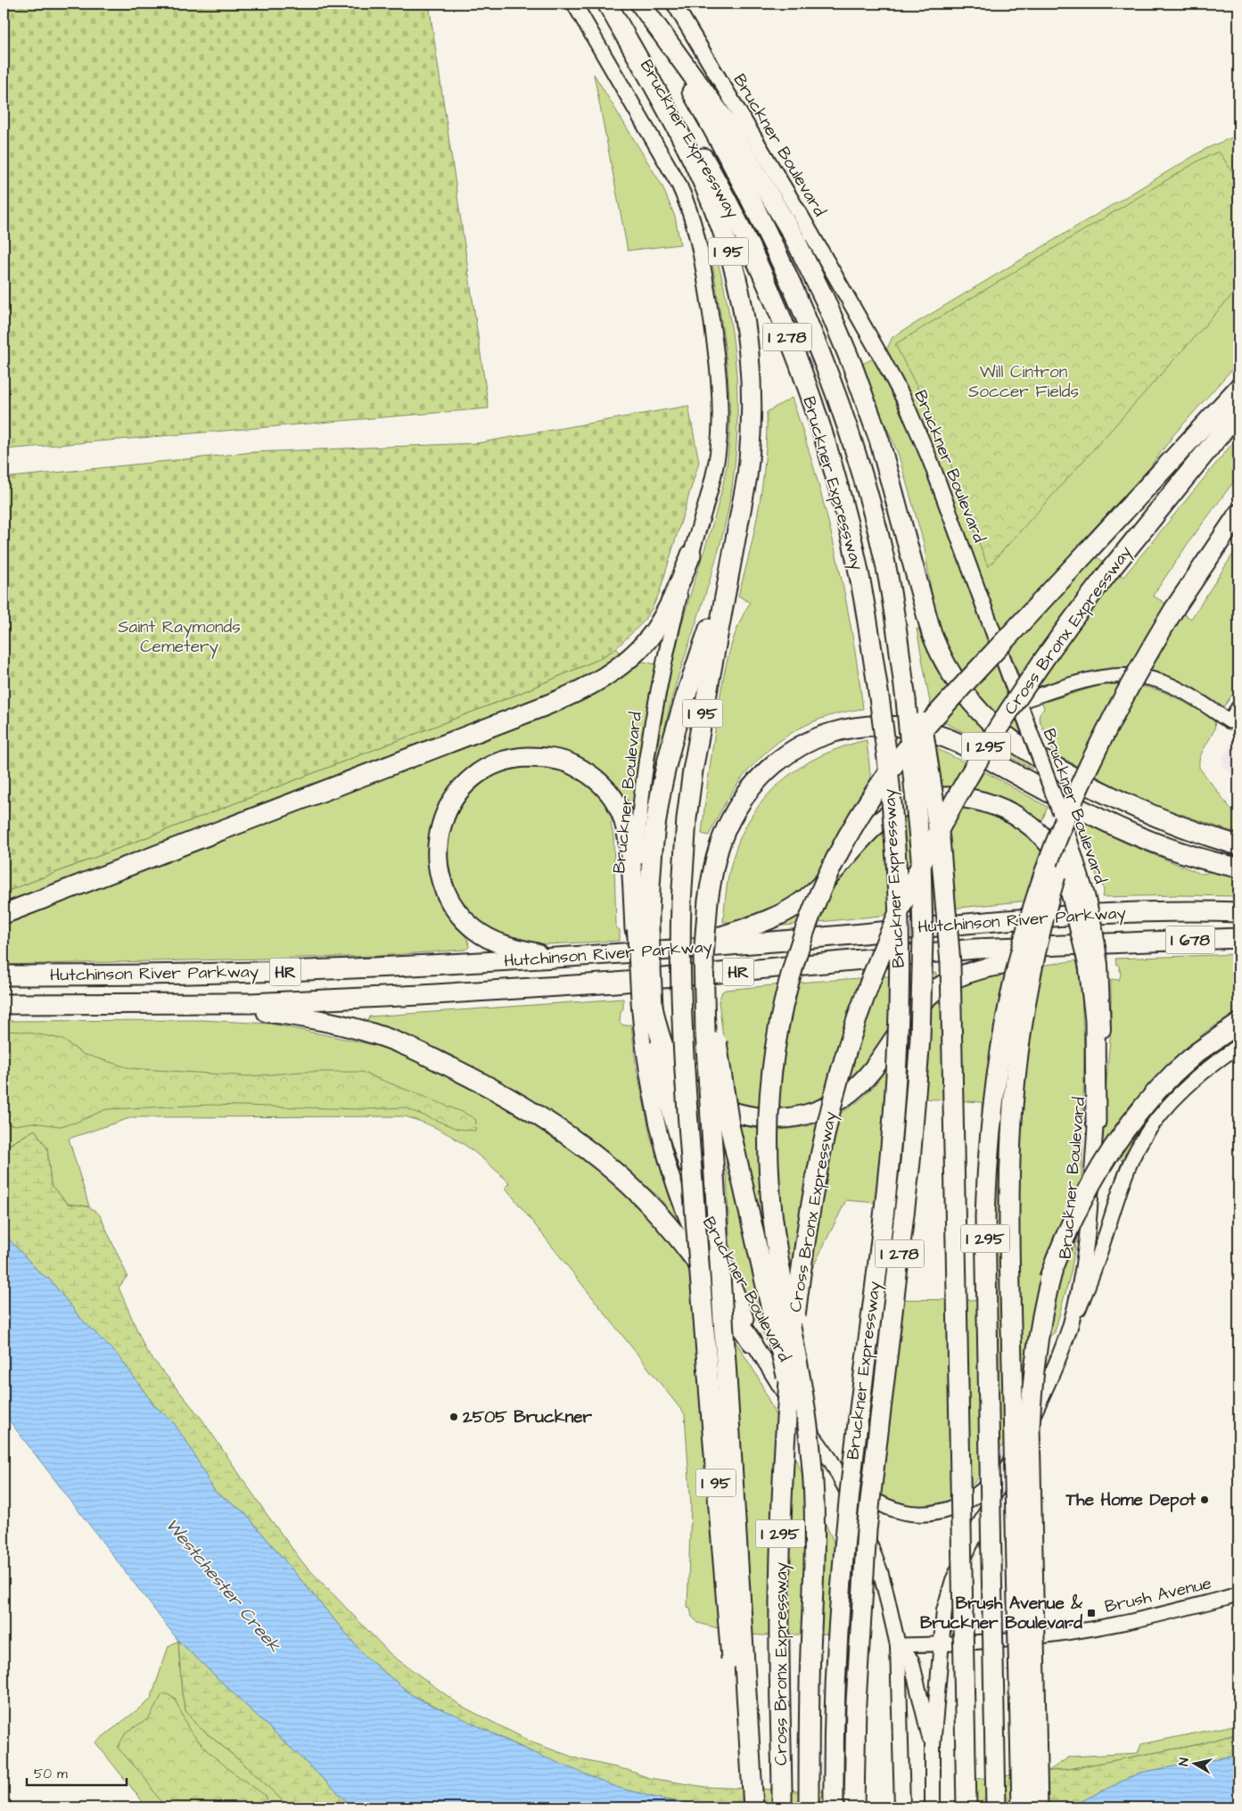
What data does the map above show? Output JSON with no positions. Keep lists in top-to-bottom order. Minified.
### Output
{"streets":{"highway":["Bruckner Expressway","I 95","I 278","Cross Bronx Expressway","I 295","Hutchinson River Parkway","I 678","HR"],"main road":["Bruckner Boulevard"],"street":["Brush Avenue"]},"crossings":[["Bruckner Expressway","I 95"],["Bruckner Boulevard","Brush Avenue"],["Hutchinson River Parkway","I 678"]],"water":["Westchester Creek"],"parks":["Will Cintron Soccer Fields","Saint Raymonds Cemetery"],"places":{"other":["2505 Bruckner","The Home Depot"],"transit":["Brush Avenue & Bruckner Boulevard"]},"scale_bar":"50 m","north":"left"}
